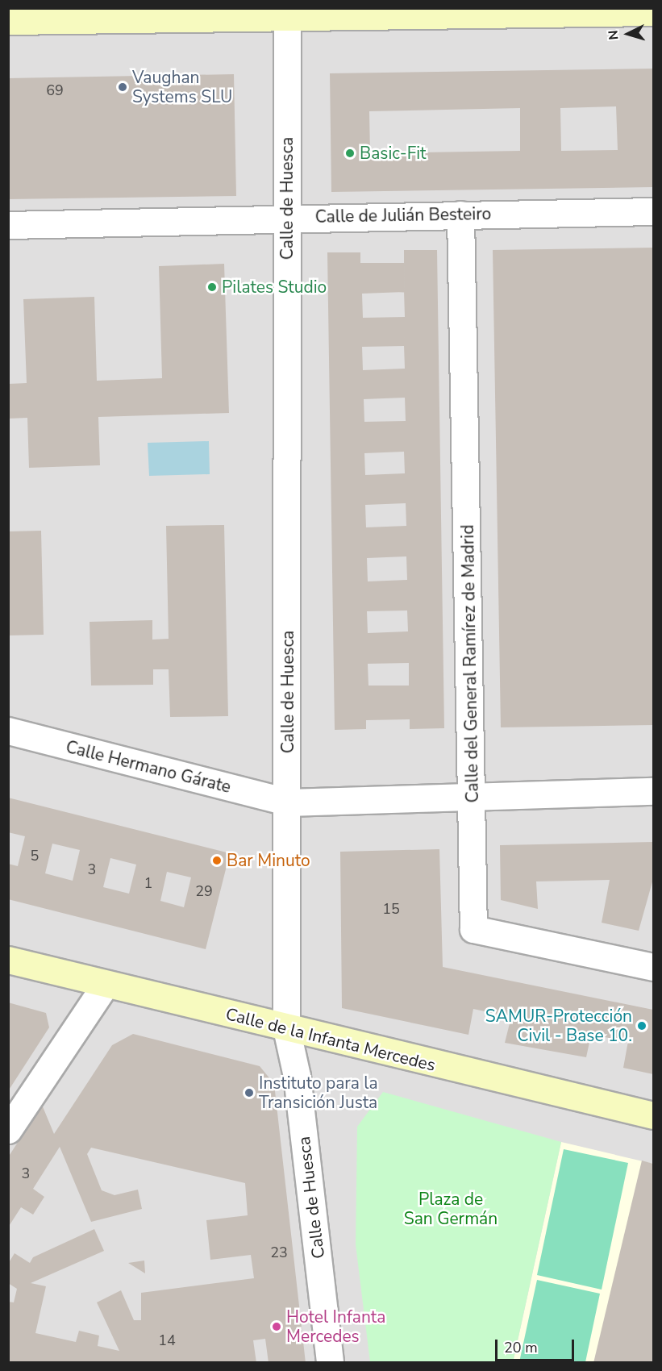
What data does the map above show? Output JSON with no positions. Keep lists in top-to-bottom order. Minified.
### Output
{"streets":{"street":["Calle de Huesca","Calle de Julián Besteiro","Calle del General Ramírez de Madrid","Calle Hermano Gárate","Calle de la Infanta Mercedes"]},"crossings":[["Calle de Huesca","Calle de Julián Besteiro"],["Calle de Huesca","Calle Hermano Gárate"],["Calle de Huesca","Calle de la Infanta Mercedes"],["Calle de Julián Besteiro","Calle del General Ramírez de Madrid"],["Calle del General Ramírez de Madrid","Calle Hermano Gárate"]],"parks":["Plaza de San Germán"],"places":["Vaughan Systems SLU","Basic-Fit","Pilates Studio","Bar Minuto","SAMUR-Protección Civil - Base 10.","Instituto para la Transición Justa","Hotel Infanta Mercedes"],"house_numbers":["69","5","3","1","29","15","3","23","14"],"scale_bar":"20 m","north":"left"}
